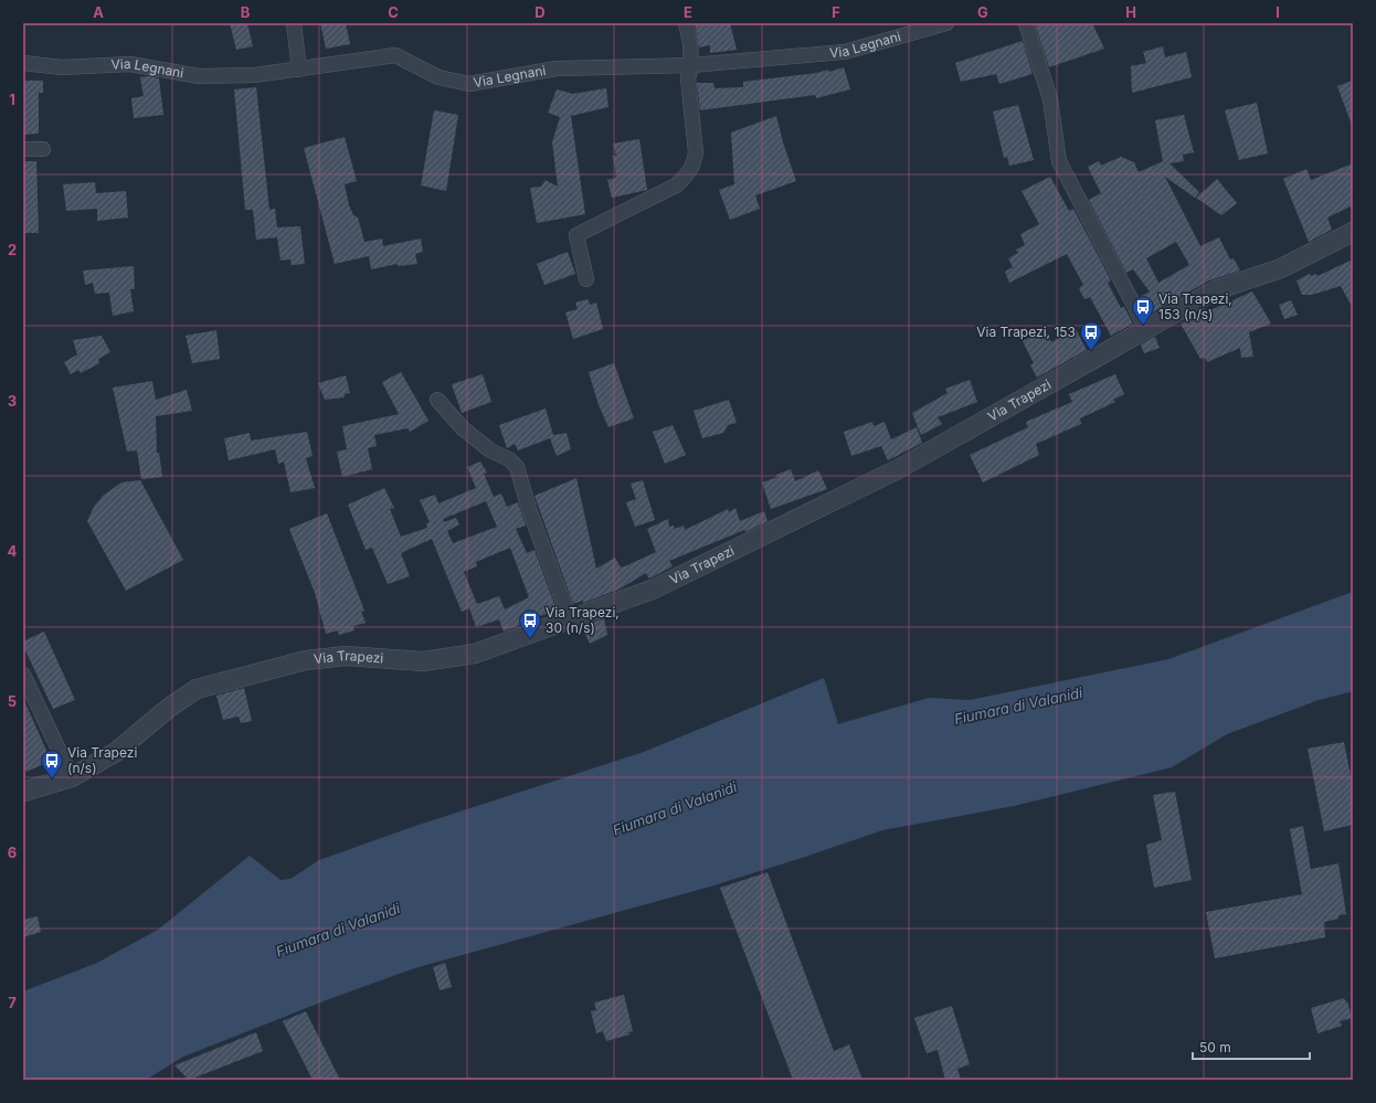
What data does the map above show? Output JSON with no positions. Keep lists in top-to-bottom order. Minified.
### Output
{"streets":{"street":["Via Legnani","Via Trapezi"]},"water":["Fiumara di Valanidi"],"places":{"bus stop":["Via Trapezi, 153 (n/s)","Via Trapezi, 153","Via Trapezi, 30 (n/s)","Via Trapezi (n/s)"]},"scale_bar":"50 m","grid":{"columns":["A","B","C","D","E","F","G","H","I"],"rows":["1","2","3","4","5","6","7"]}}
